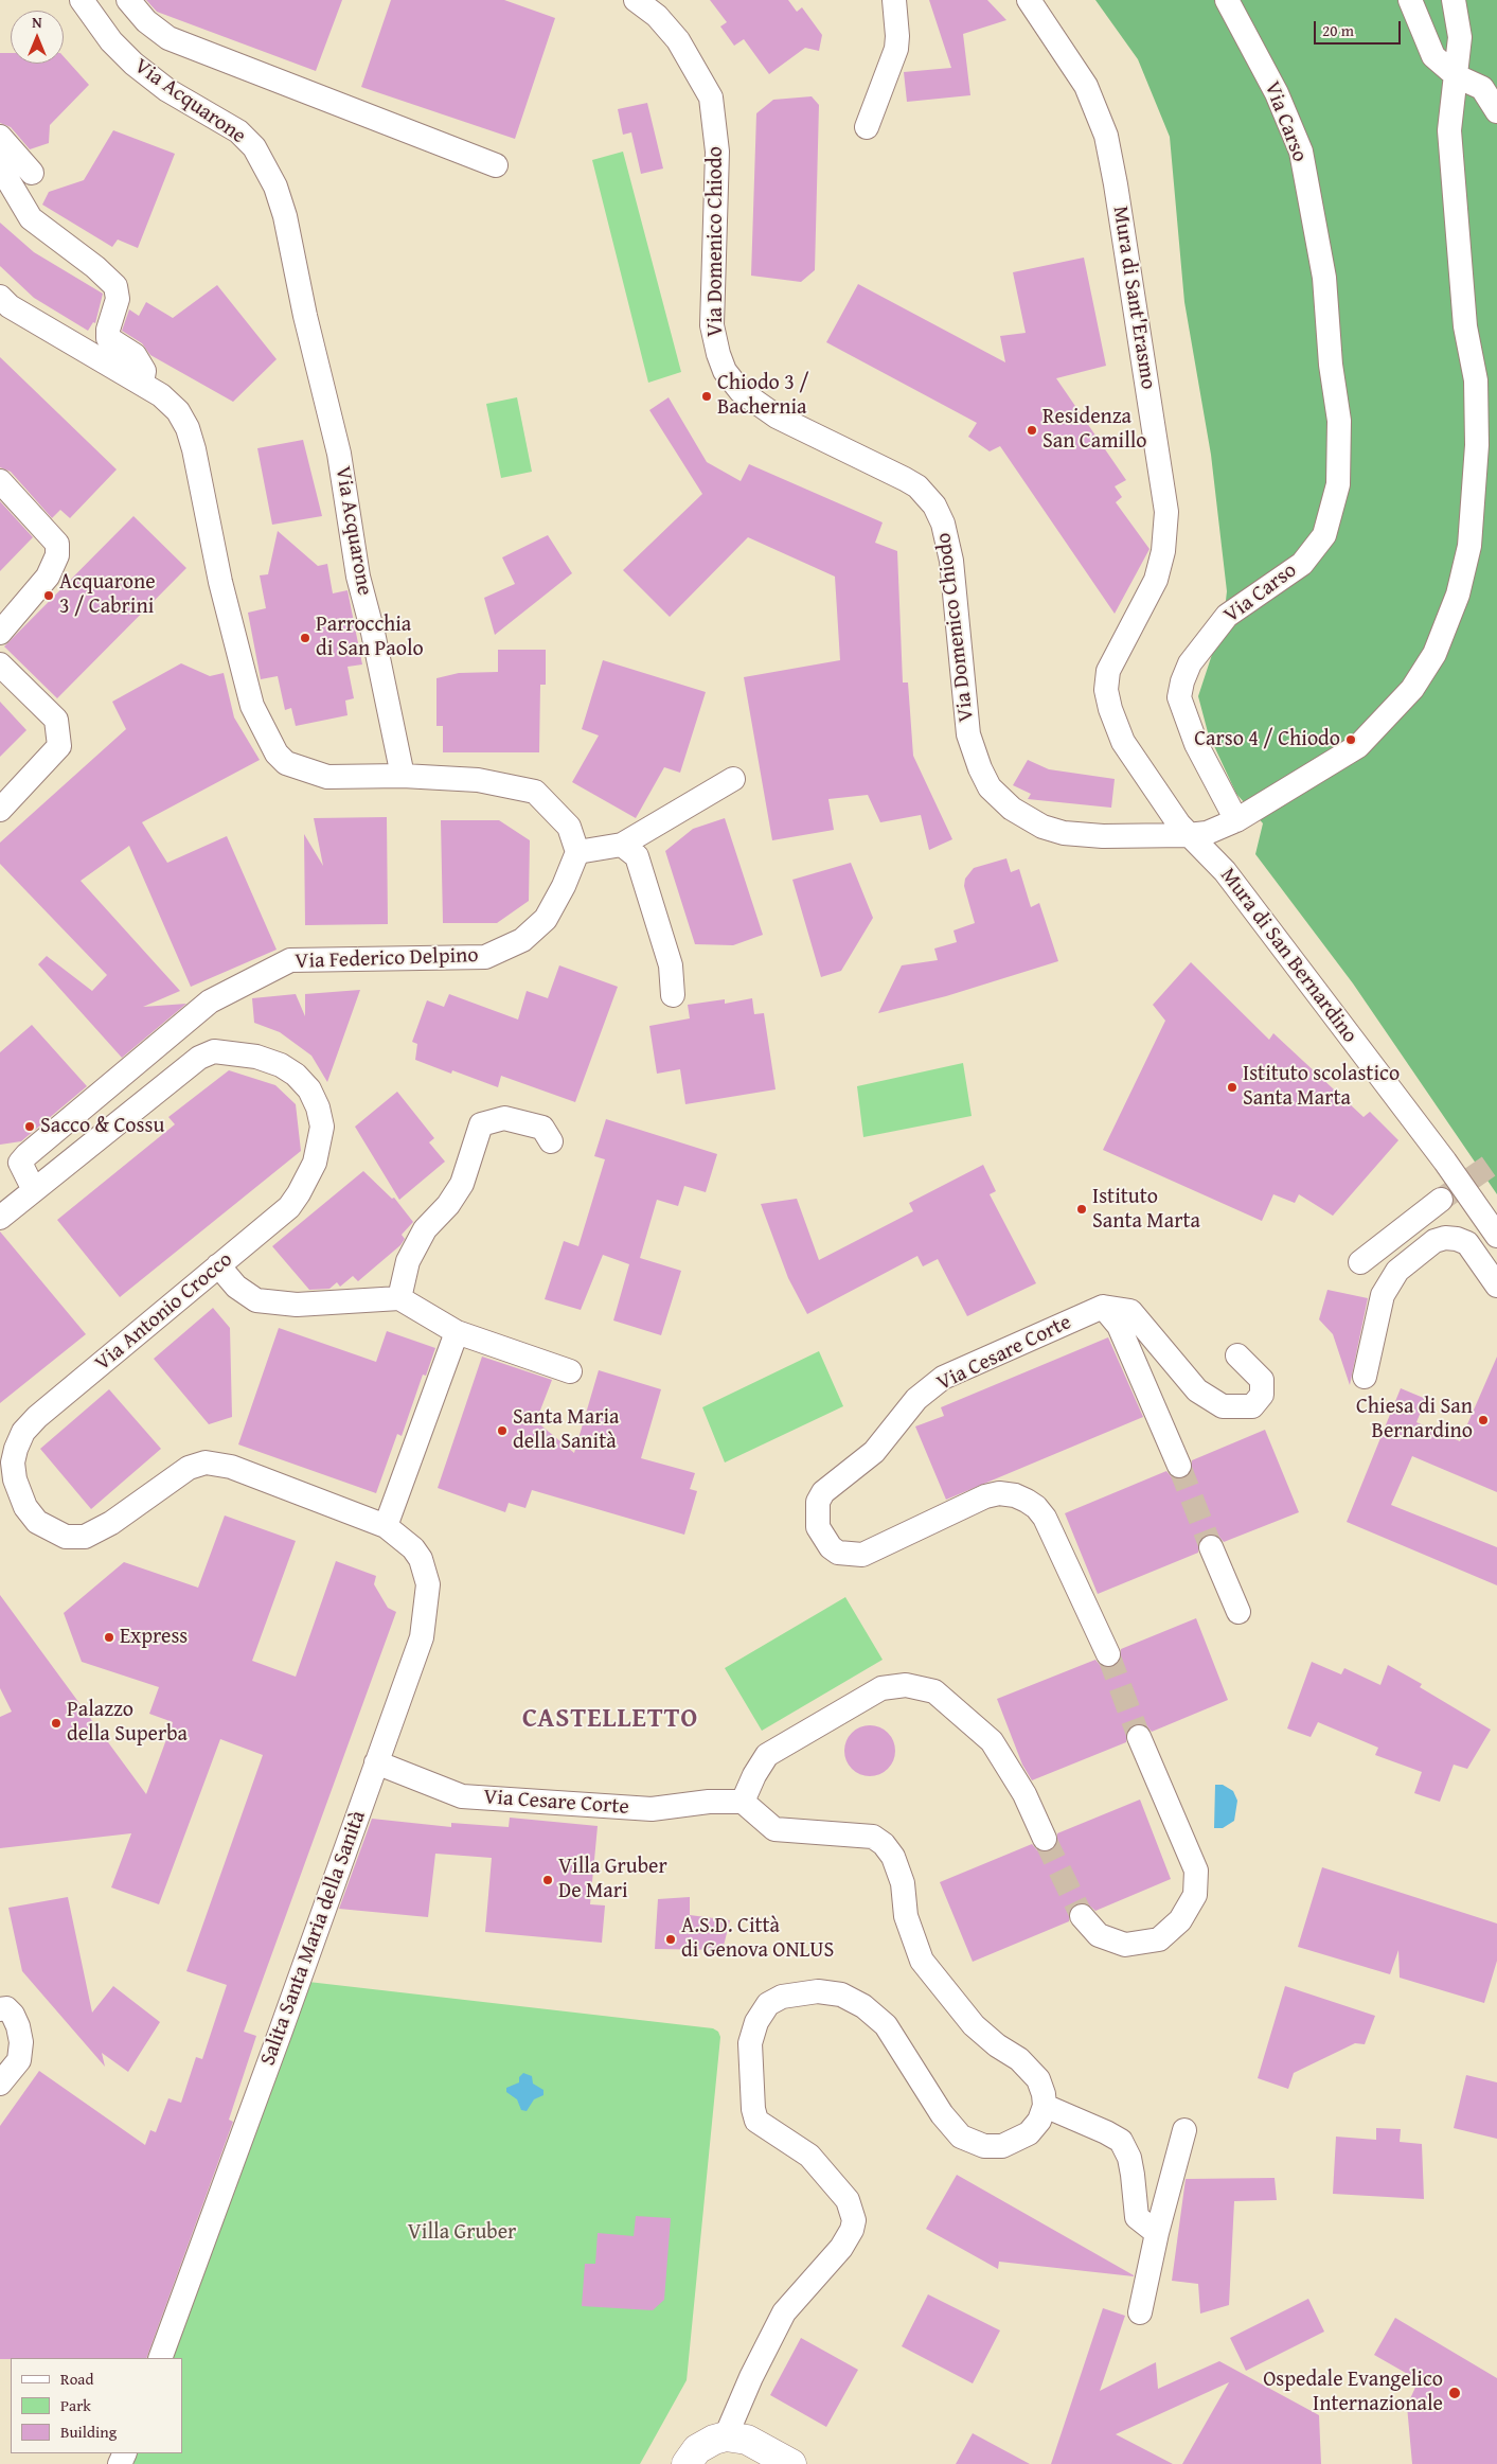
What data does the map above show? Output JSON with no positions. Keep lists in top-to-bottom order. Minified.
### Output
{"streets":{"street":["Via Acquarone","Via Carso","Via Domenico Chiodo","Mura di Sant'Erasmo","Mura di San Bernardino","Via Federico Delpino","Via Antonio Crocco","Via Cesare Corte","Salita Santa Maria della Sanità"]},"crossings":[["Via Carso","Via Domenico Chiodo"],["Via Domenico Chiodo","Mura di Sant'Erasmo"],["Via Domenico Chiodo","Mura di San Bernardino"],["Mura di Sant'Erasmo","Mura di San Bernardino"],["Via Federico Delpino","Via Antonio Crocco"],["Via Antonio Crocco","Salita Santa Maria della Sanità"],["Via Cesare Corte","Salita Santa Maria della Sanità"]],"districts":["CASTELLETTO"],"parks":["Villa Gruber"],"places":["Chiodo 3 / Bachernia","Residenza San Camillo","Acquarone 3 / Cabrini","Parrocchia di San Paolo","Carso 4 / Chiodo","Istituto scolastico Santa Marta","Sacco & Cossu","Istituto Santa Marta","Chiesa di San Bernardino","Santa Maria della Sanità","Express","Palazzo della Superba","Villa Gruber De Mari","A.S.D. Città di Genova ONLUS","Ospedale Evangelico Internazionale"],"legend":["Road","Park","Building"],"scale_bar":"20 m","north":"top"}
